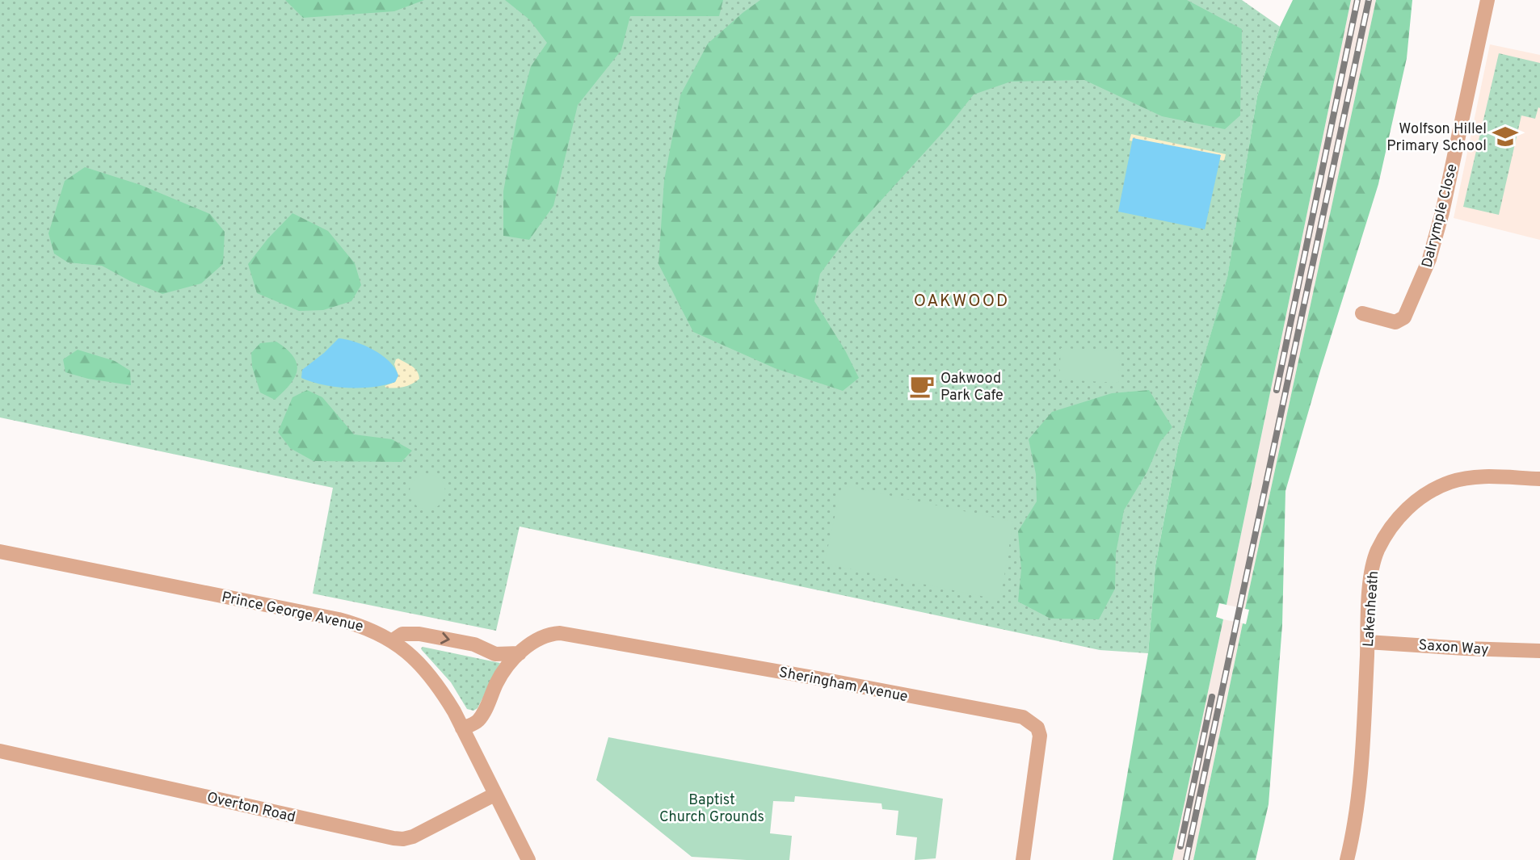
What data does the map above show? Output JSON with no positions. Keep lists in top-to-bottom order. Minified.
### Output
{"streets":{"street":["Dalrymple Close","Lakenheath","Prince George Avenue","Saxon Way","Sheringham Avenue","Overton Road"]},"crossings":[["Lakenheath","Saxon Way"],["Prince George Avenue","Sheringham Avenue"],["Prince George Avenue","Overton Road"]],"districts":["OAKWOOD"],"parks":["Baptist Church Grounds"],"places":{"school or university":["Wolfson Hillel Primary School"],"cafe":["Oakwood Park Cafe"]}}
